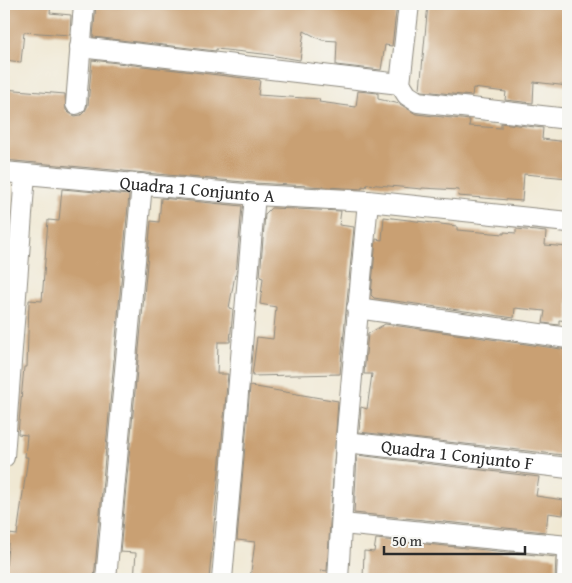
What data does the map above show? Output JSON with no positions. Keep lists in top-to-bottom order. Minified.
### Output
{"streets":{"street":["Quadra 1 Conjunto A","Quadra 1 Conjunto F"]},"scale_bar":"50 m"}
